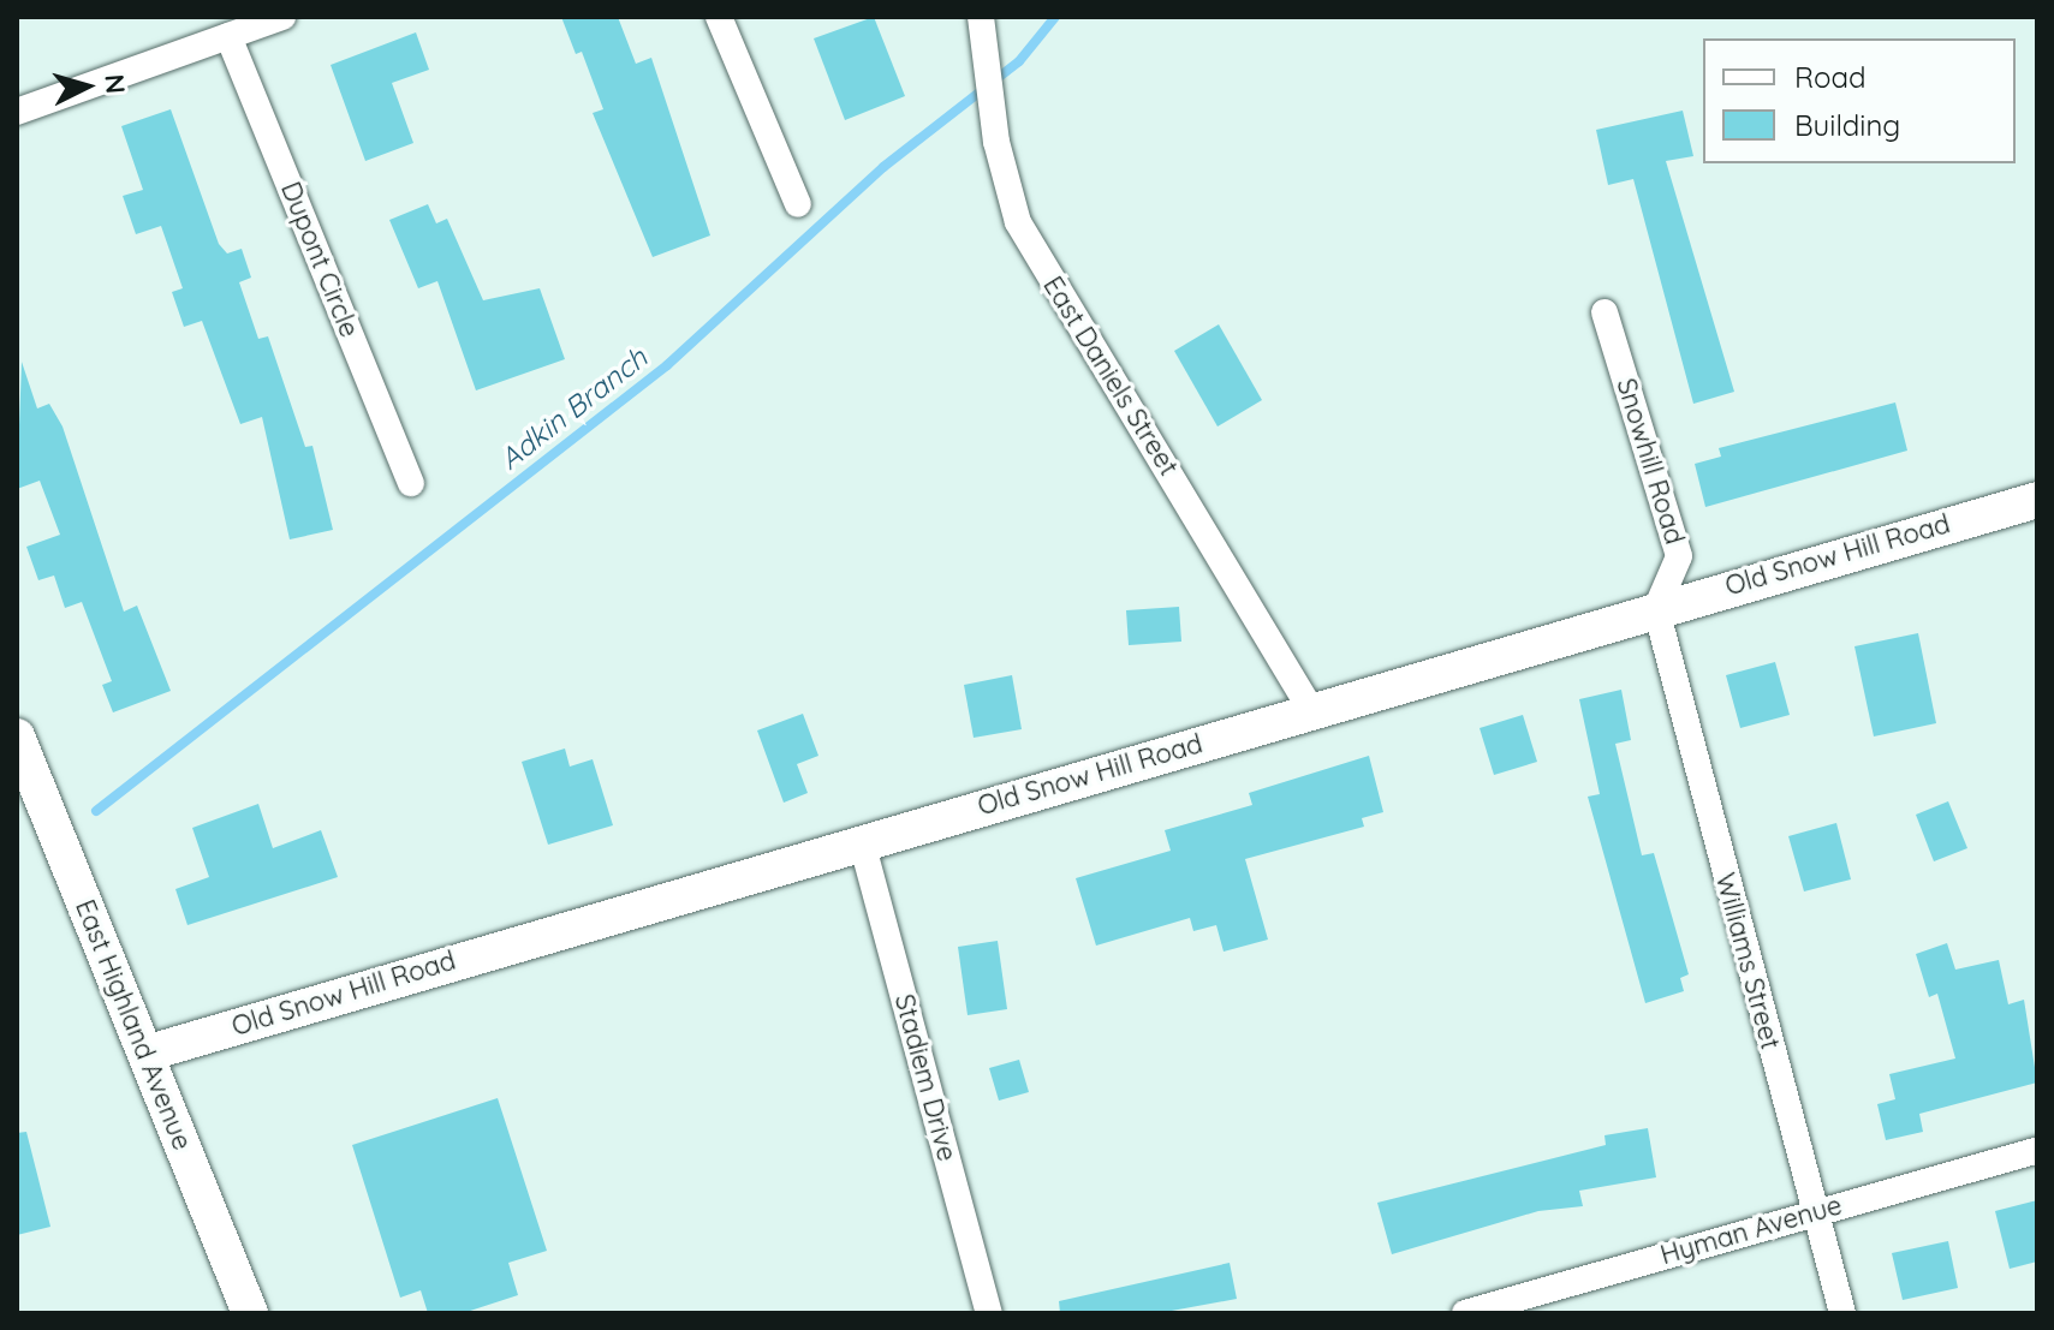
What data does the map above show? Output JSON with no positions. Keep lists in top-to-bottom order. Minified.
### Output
{"streets":{"street":["Dupont Circle","East Daniels Street","Snowhill Road","Old Snow Hill Road","Williams Street","East Highland Avenue","Stadiem Drive","Hyman Avenue"]},"crossings":[["East Daniels Street","Old Snow Hill Road"],["Snowhill Road","Old Snow Hill Road"],["Snowhill Road","Williams Street"],["Old Snow Hill Road","Williams Street"],["Old Snow Hill Road","East Highland Avenue"],["Old Snow Hill Road","Stadiem Drive"],["Williams Street","Hyman Avenue"]],"water":["Adkin Branch"],"legend":["Road","Building"],"north":"right"}
